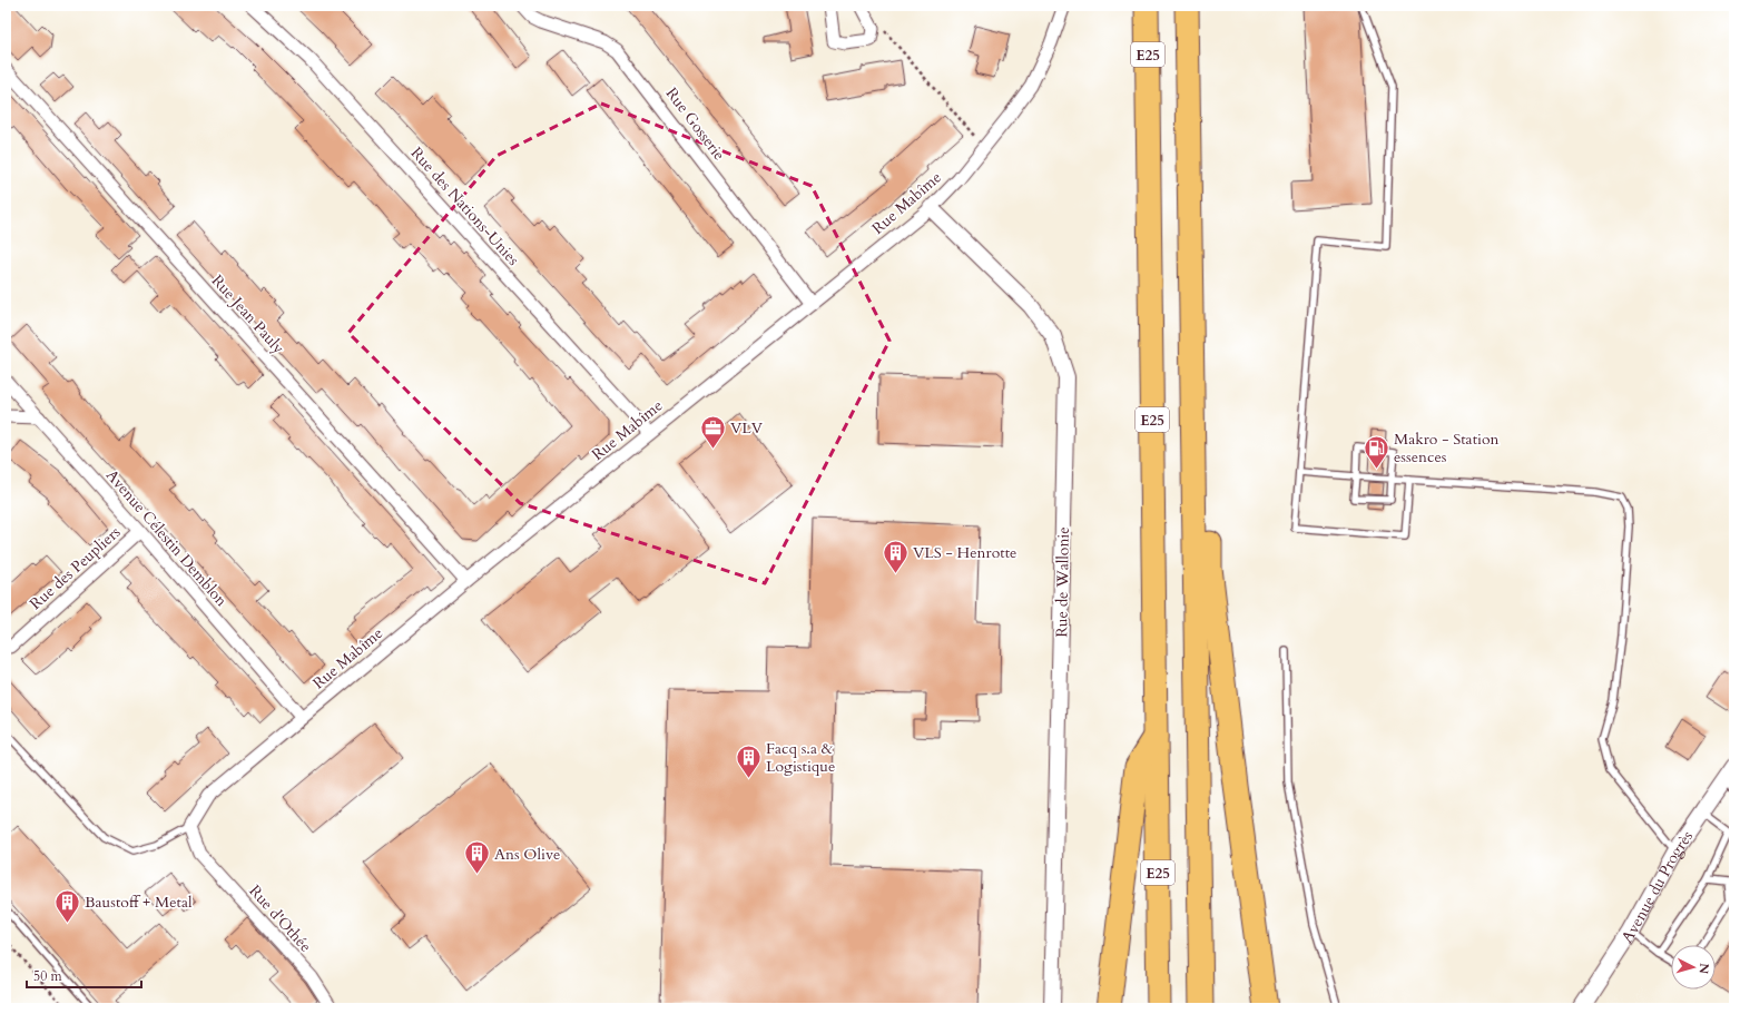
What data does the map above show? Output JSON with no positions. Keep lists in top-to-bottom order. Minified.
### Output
{"streets":{"highway":["E25"],"street":["Rue Gosserie","Rue Mabîme","Rue des Nations-Unies","Rue Jean Pauly","Avenue Célestin Demblon","Rue des Peupliers","Rue de Wallonie","Avenue du Progrès","Rue d'Othée"]},"crossings":[["Rue Gosserie","Rue Mabîme"],["Rue Mabîme","Rue des Nations-Unies"],["Rue Mabîme","Rue Jean Pauly"],["Rue Mabîme","Avenue Célestin Demblon"],["Rue Mabîme","Rue de Wallonie"],["Rue Mabîme","Rue d'Othée"],["Avenue Célestin Demblon","Rue des Peupliers"]],"places":{"office":["VLV"],"fuel station":["Makro - Station essences"],"building":["VLS - Henrotte","Facq s.a & Logistique","Ans Olive","Baustoff + Metal"]},"scale_bar":"50 m","north":"right"}
